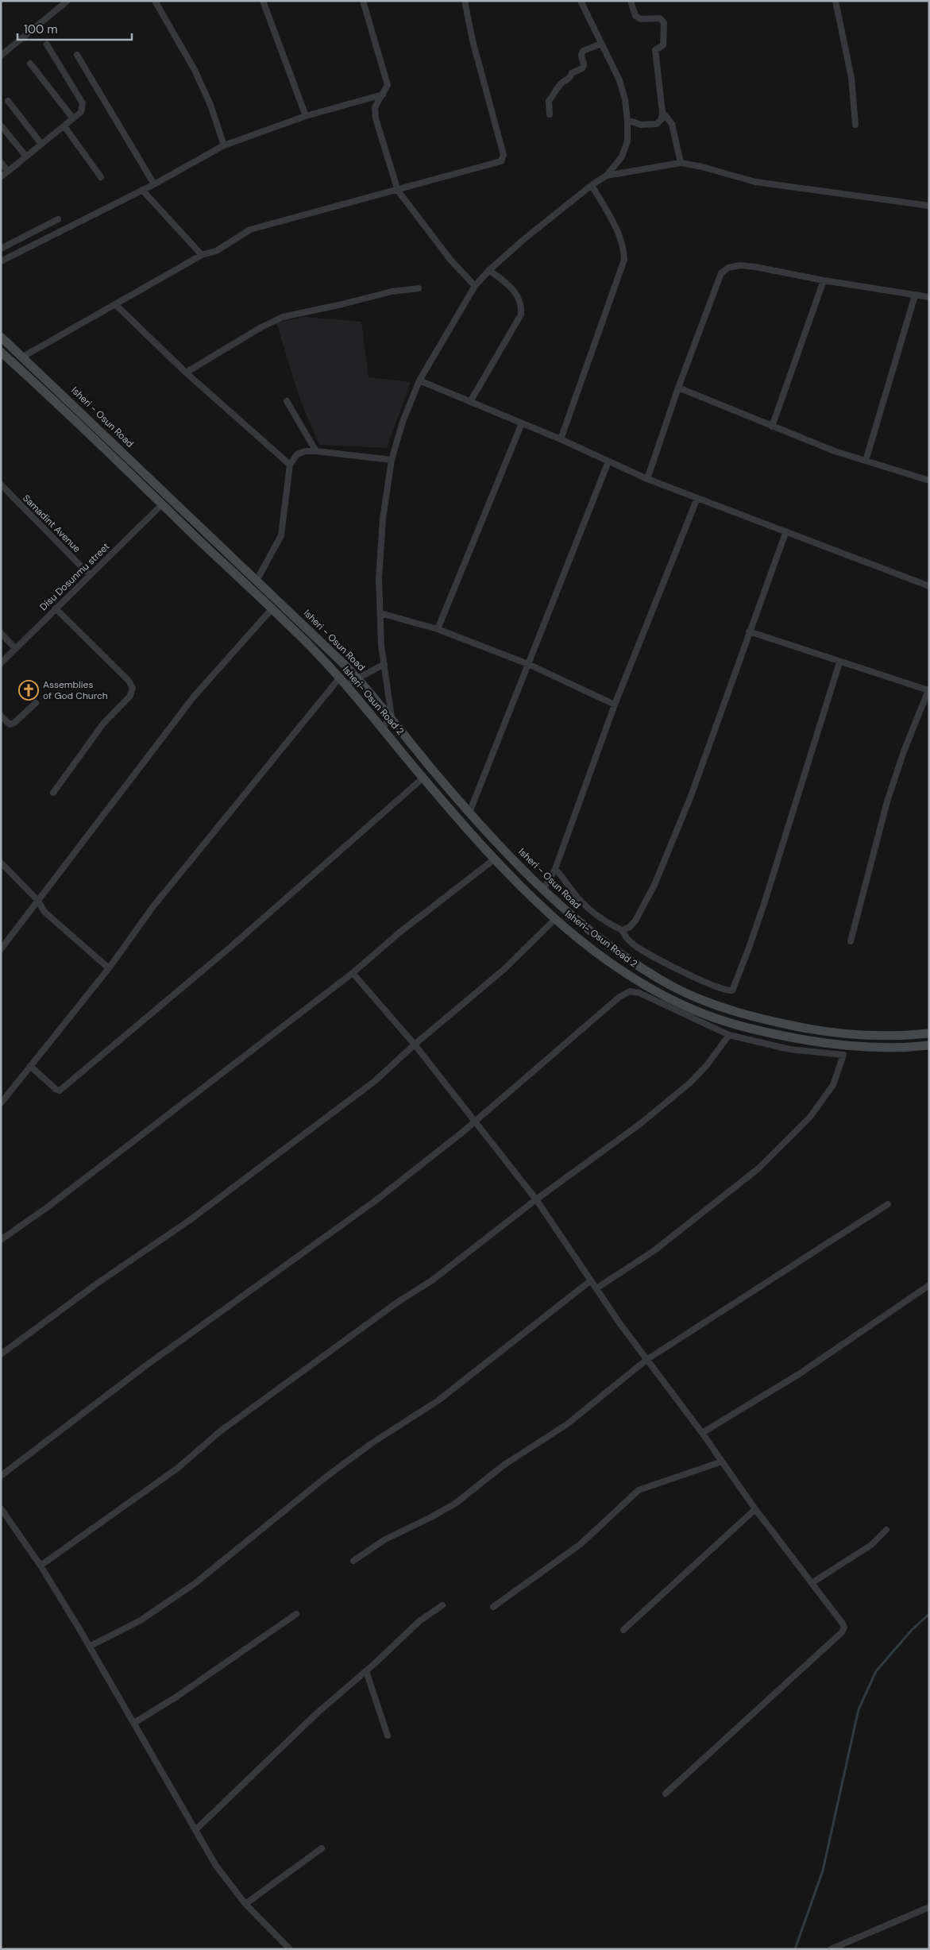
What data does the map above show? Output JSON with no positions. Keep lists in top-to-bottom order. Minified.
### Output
{"streets":{"main road":["Isheri - Osun Road","Isheri- Osun Road 2"],"street":["Samadint Avenue","Disu Dosunmu street"]},"crossings":[["Samadint Avenue","Disu Dosunmu street"],["Disu Dosunmu street","Isheri- Osun Road 2"]],"places":{"church":["Assemblies of God Church"]},"scale_bar":"100 m"}
